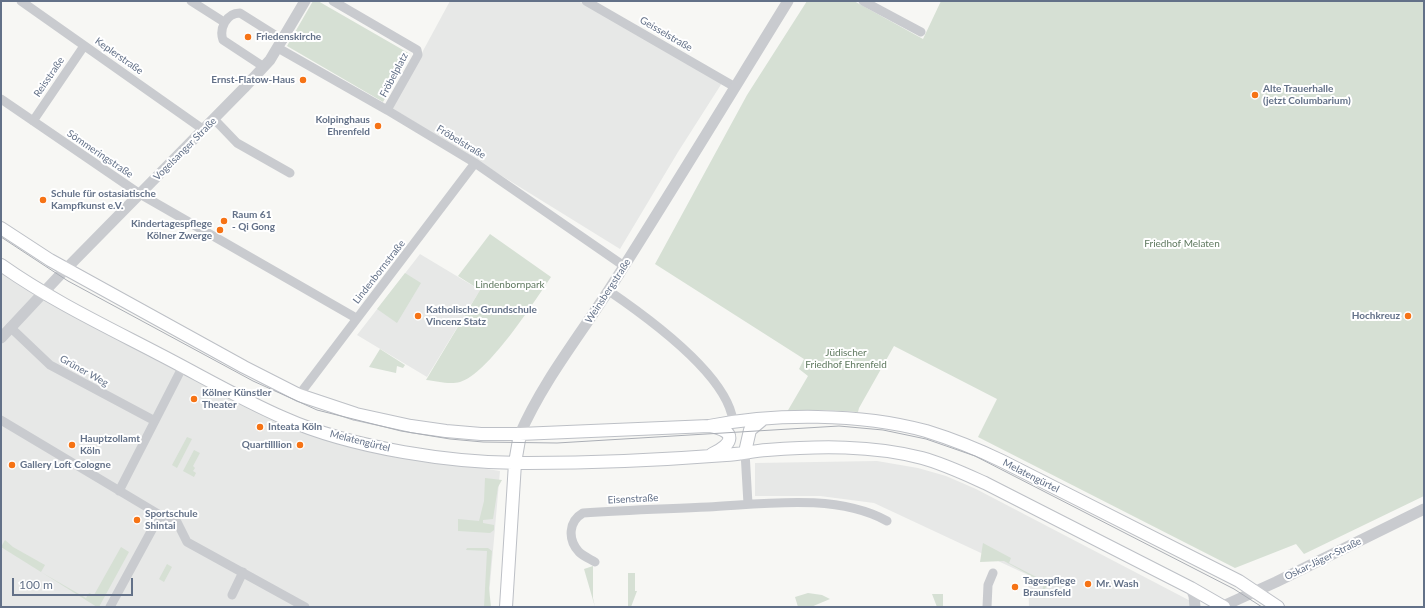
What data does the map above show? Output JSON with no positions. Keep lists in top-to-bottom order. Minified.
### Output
{"streets":{"main road":["Weinsbergstraße","Melatengürtel"],"street":["Geisselstraße","Keplerstraße","Fröbelplatz","Reisstraße","Fröbelstraße","Vogelsanger Straße","Sömmeringstraße","Lindenbornstraße","Grüner Weg","Eisenstraße","Oskar-Jäger-Straße"]},"crossings":[["Geisselstraße","Weinsbergstraße"],["Keplerstraße","Reisstraße"],["Keplerstraße","Vogelsanger Straße"],["Fröbelplatz","Fröbelstraße"],["Reisstraße","Sömmeringstraße"],["Fröbelstraße","Vogelsanger Straße"],["Fröbelstraße","Lindenbornstraße"],["Fröbelstraße","Weinsbergstraße"],["Vogelsanger Straße","Sömmeringstraße"],["Vogelsanger Straße","Grüner Weg"],["Vogelsanger Straße","Melatengürtel"],["Sömmeringstraße","Lindenbornstraße"],["Lindenbornstraße","Melatengürtel"],["Weinsbergstraße","Melatengürtel"],["Melatengürtel","Oskar-Jäger-Straße"]],"parks":["Friedhof Melaten","Lindenbornpark","Jüdischer Friedhof Ehrenfeld"],"places":["Friedenskirche","Ernst-Flatow-Haus","Alte Trauerhalle (jetzt Columbarium)","Kolpinghaus Ehrenfeld","Schule für ostasiatische Kampfkunst e.V.","Raum 61 - Qi Gong","Kindertagespflege Kölner Zwerge","Katholische Grundschule Vincenz Statz","Hochkreuz","Kölner Künstler Theater","Inteata Köln","Hauptzollamt Köln","Quartilllion","Gallery Loft Cologne","Sportschule Shintai","Mr. Wash","Tagespflege Braunsfeld"],"scale_bar":"100 m"}
